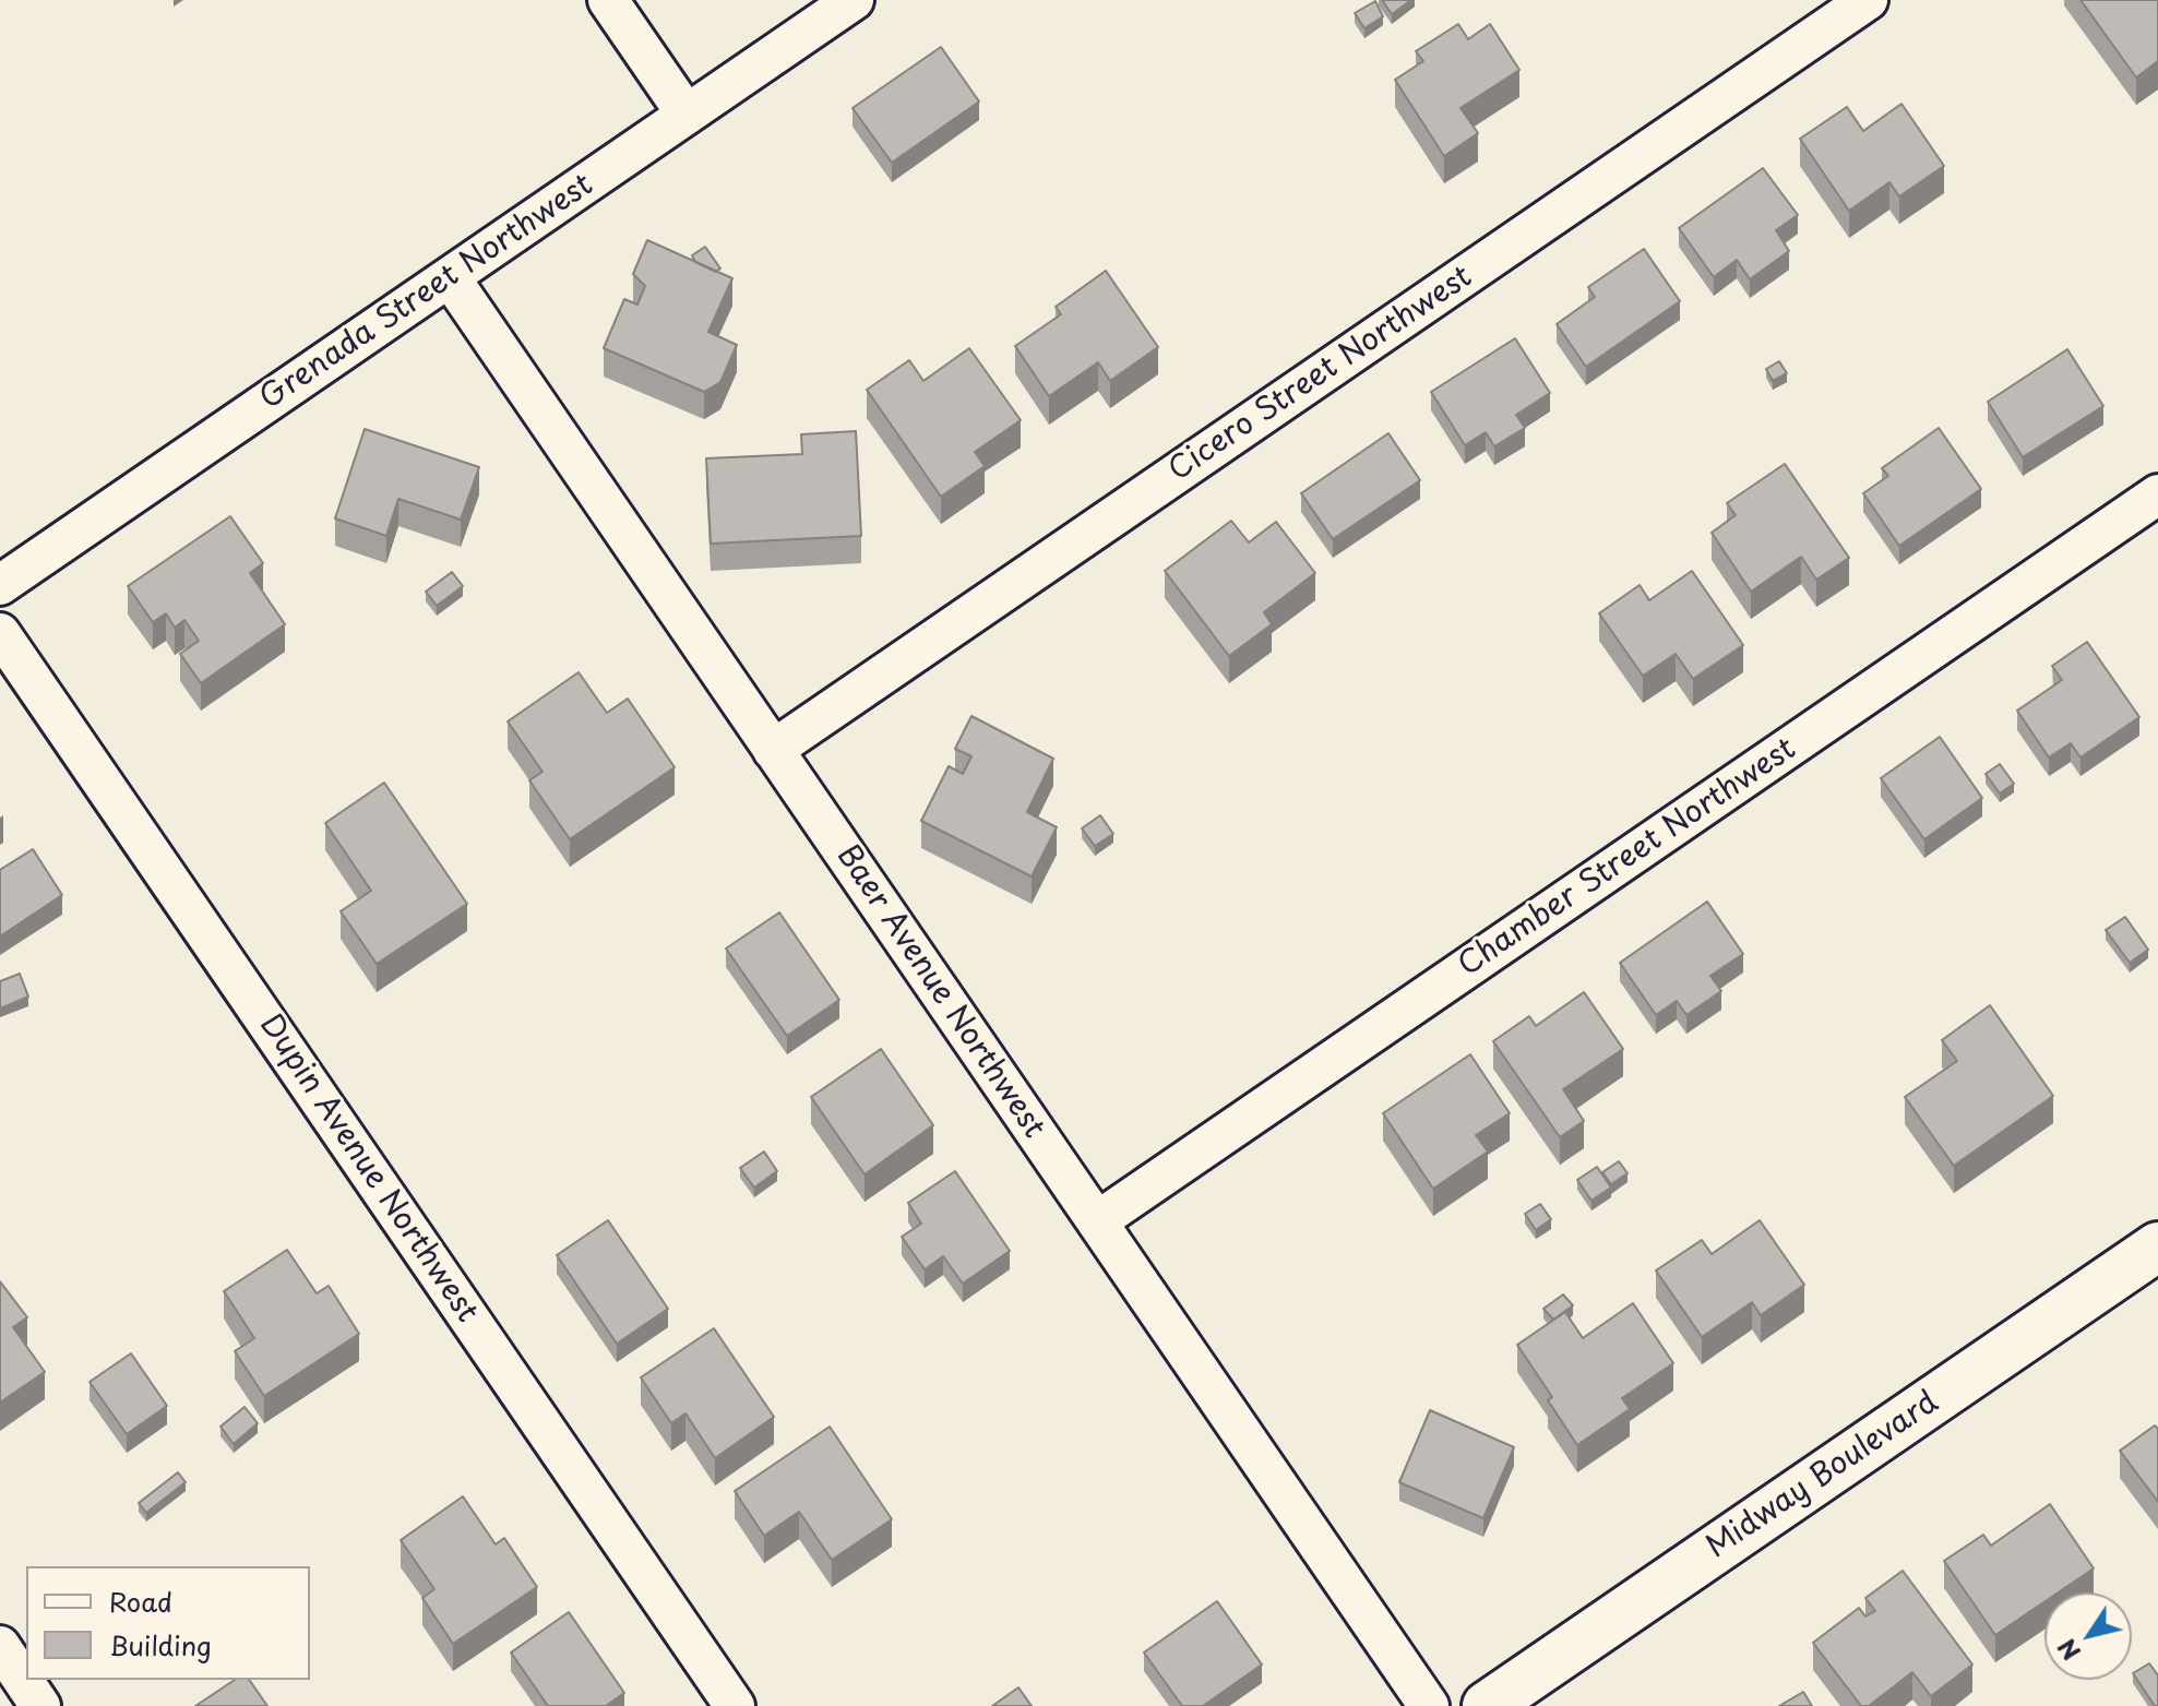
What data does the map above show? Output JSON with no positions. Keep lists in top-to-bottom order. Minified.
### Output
{"streets":{"street":["Grenada Street Northwest","Cicero Street Northwest","Chamber Street Northwest","Baer Avenue Northwest","Dupin Avenue Northwest","Midway Boulevard"]},"crossings":[["Grenada Street Northwest","Baer Avenue Northwest"],["Cicero Street Northwest","Baer Avenue Northwest"],["Chamber Street Northwest","Baer Avenue Northwest"]],"legend":["Road","Building"],"north":"bottom left"}
